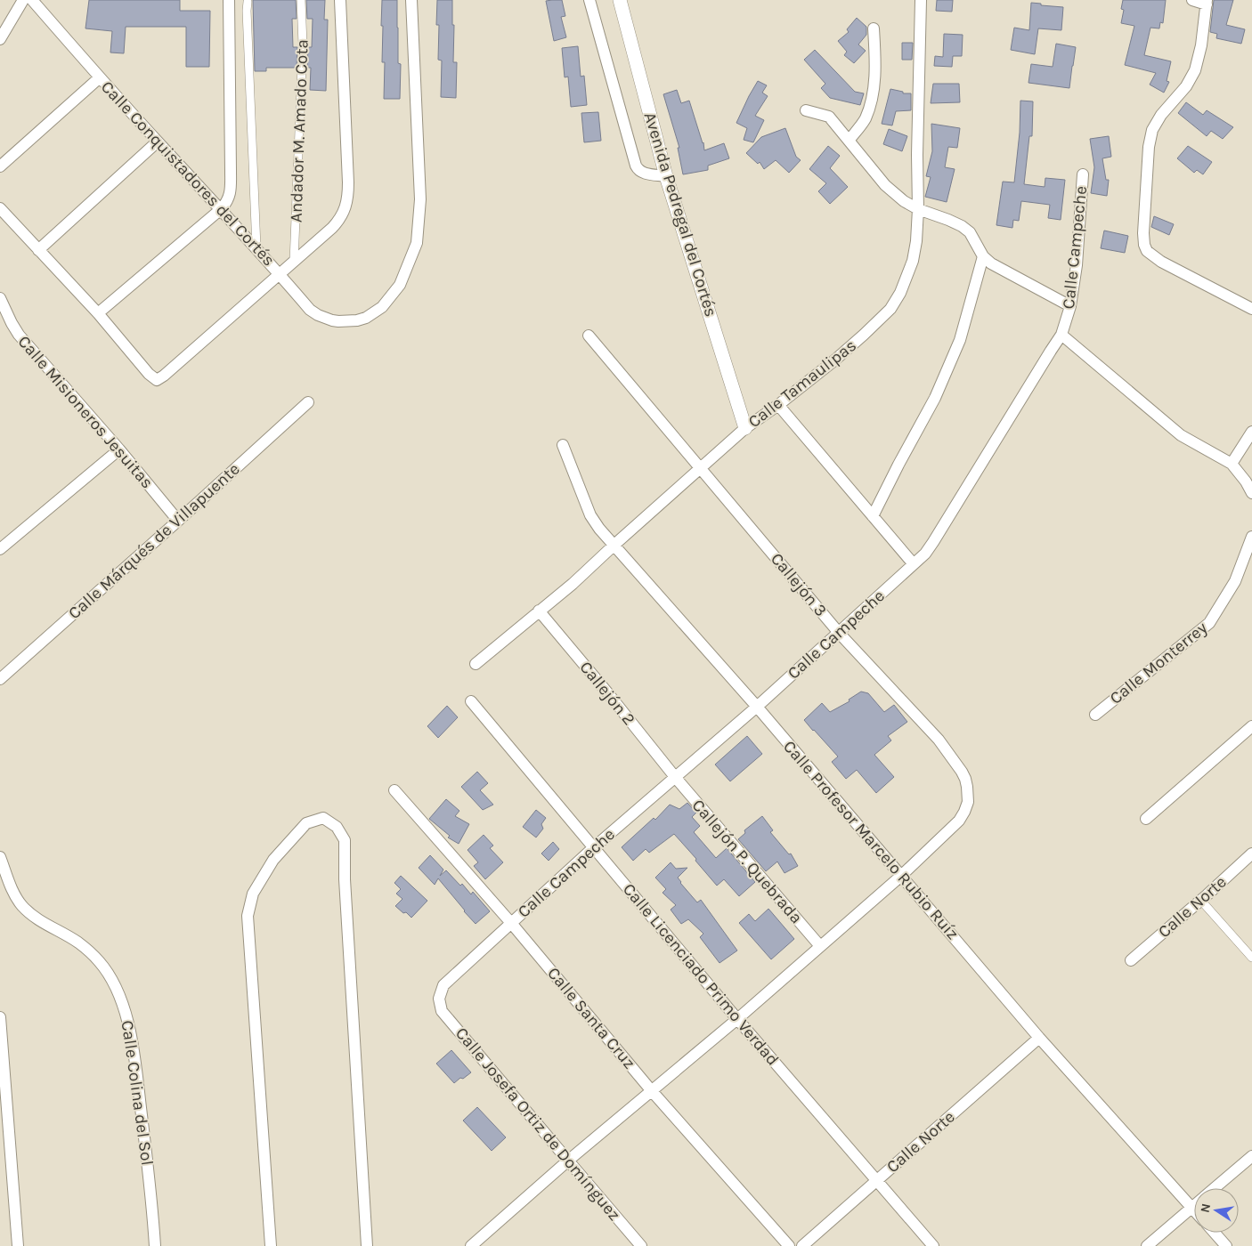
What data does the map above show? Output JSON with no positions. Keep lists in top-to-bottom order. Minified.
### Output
{"streets":{"street":["Andador M. Amado Cota","Calle Conquistadores del Cortés","Avenida Pedregal del Cortés","Calle Campeche","Calle Tamaulipas","Calle Misioneros Jesuitas","Calle Márqués de Villapuente","Callejón 3","Calle Monterrey","Callejón 2","Calle Profesor Marcelo Rubio Ruíz","Callejón P. Quebrada","Calle Norte","Calle Licenciado Primo Verdad","Calle Santa Cruz","Calle Colina del Sol","Calle Josefa Ortiz de Domínguez"]},"crossings":[["Avenida Pedregal del Cortés","Calle Tamaulipas"],["Calle Campeche","Callejón 3"],["Calle Campeche","Callejón 2"],["Calle Campeche","Calle Profesor Marcelo Rubio Ruíz"],["Calle Campeche","Callejón P. Quebrada"],["Calle Campeche","Calle Licenciado Primo Verdad"],["Calle Campeche","Calle Santa Cruz"],["Calle Campeche","Calle Josefa Ortiz de Domínguez"],["Calle Tamaulipas","Callejón 3"],["Calle Tamaulipas","Callejón 2"],["Calle Tamaulipas","Calle Profesor Marcelo Rubio Ruíz"],["Calle Misioneros Jesuitas","Calle Márqués de Villapuente"],["Callejón 3","Calle Profesor Marcelo Rubio Ruíz"],["Callejón 3","Callejón P. Quebrada"],["Callejón 3","Calle Licenciado Primo Verdad"],["Callejón 3","Calle Santa Cruz"],["Callejón 3","Calle Josefa Ortiz de Domínguez"],["Callejón 2","Callejón P. Quebrada"],["Calle Profesor Marcelo Rubio Ruíz","Calle Norte"],["Calle Norte","Calle Licenciado Primo Verdad"]],"north":"left"}
